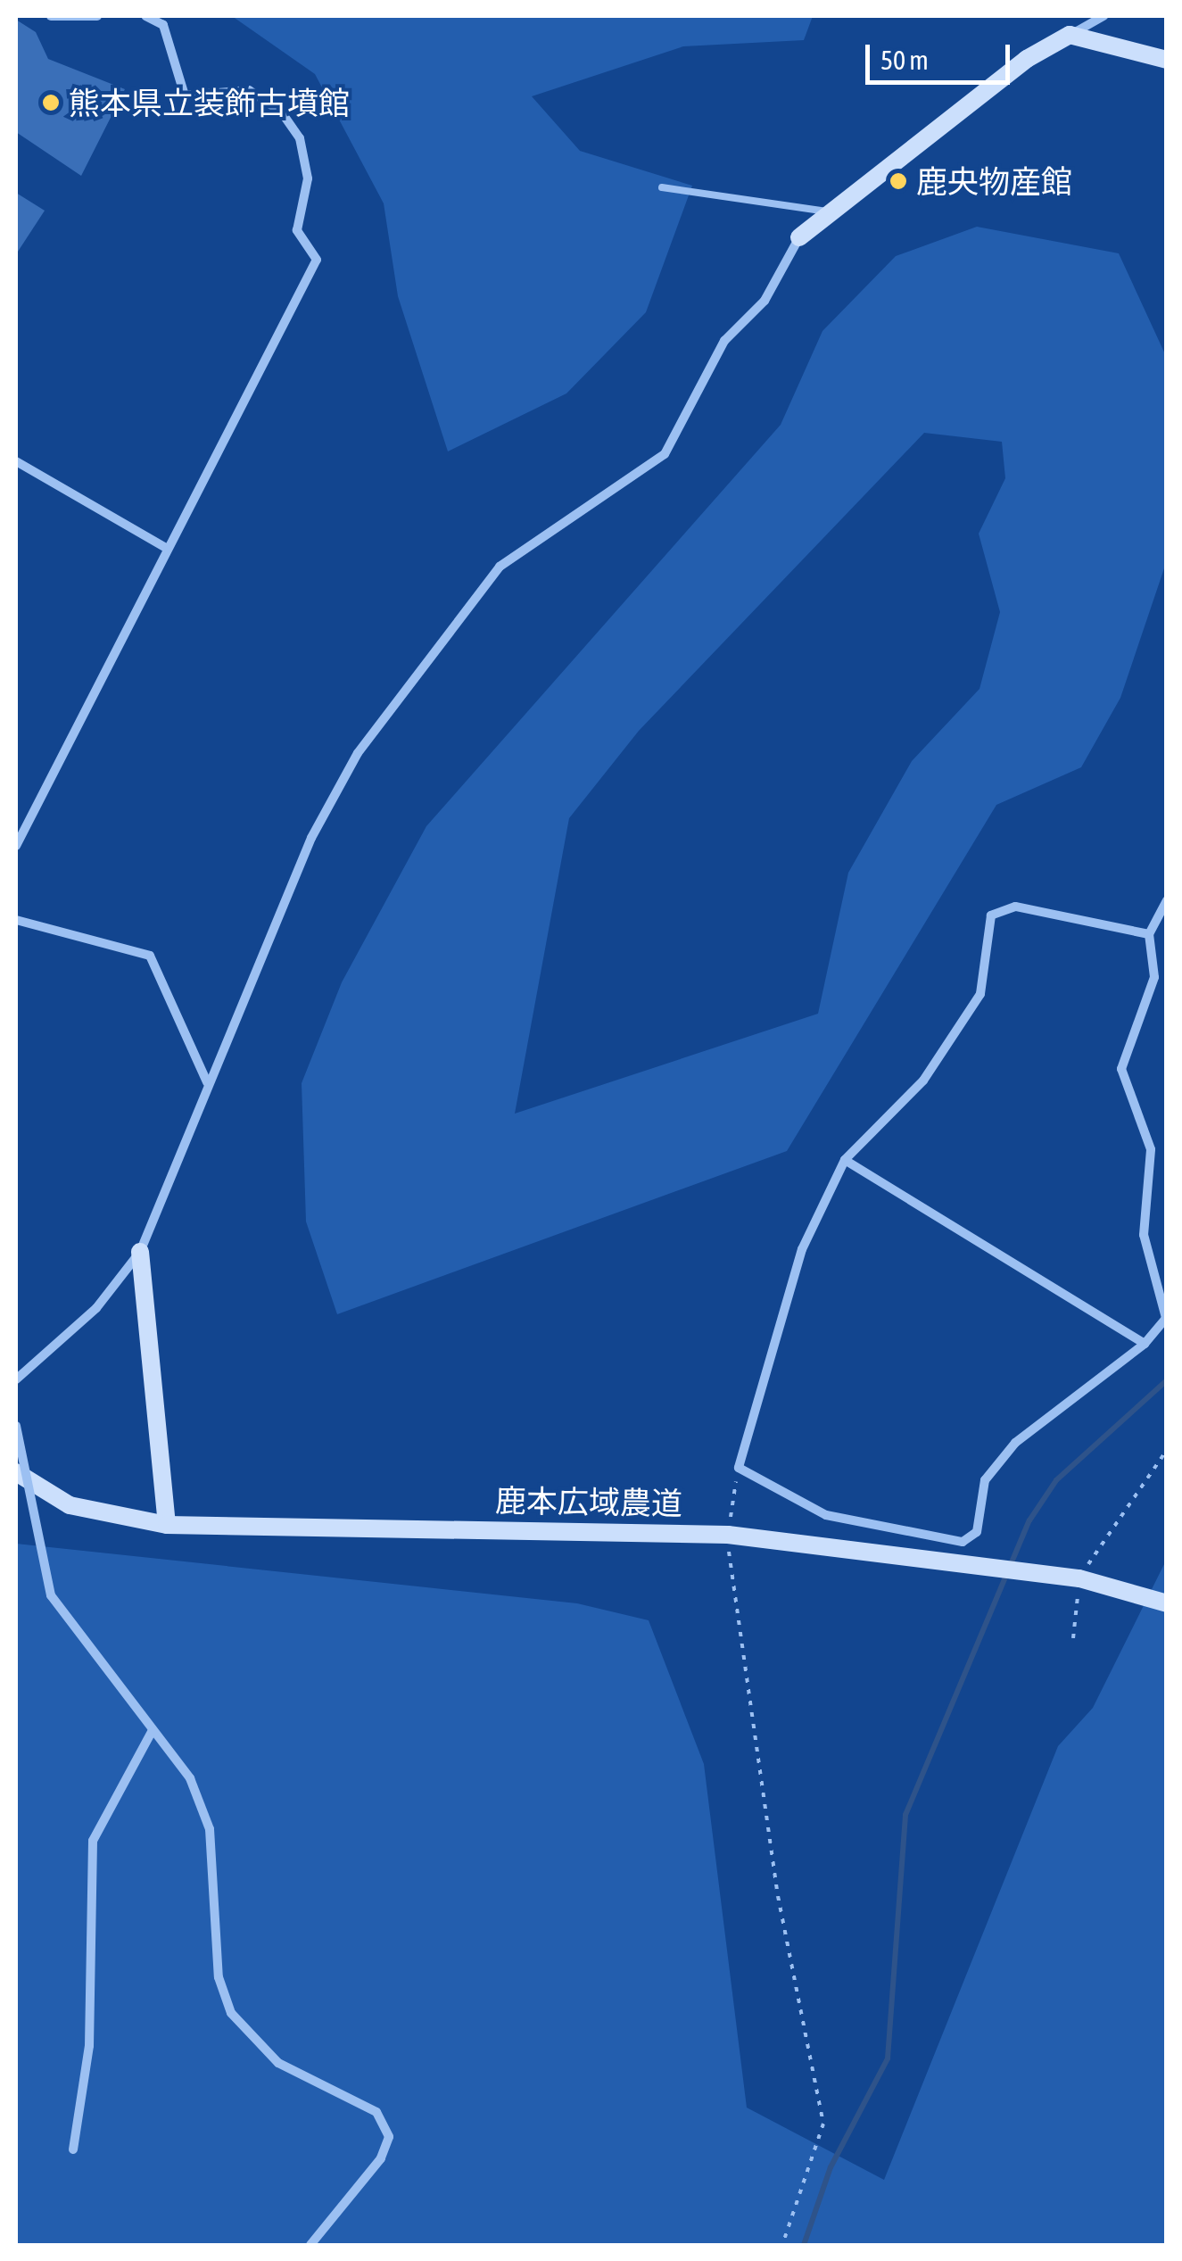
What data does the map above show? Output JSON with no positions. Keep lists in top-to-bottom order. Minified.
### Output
{"streets":{"street":["鹿本広域農道"]},"places":["熊本県立装飾古墳館","鹿央物産館"],"scale_bar":"50 m"}
